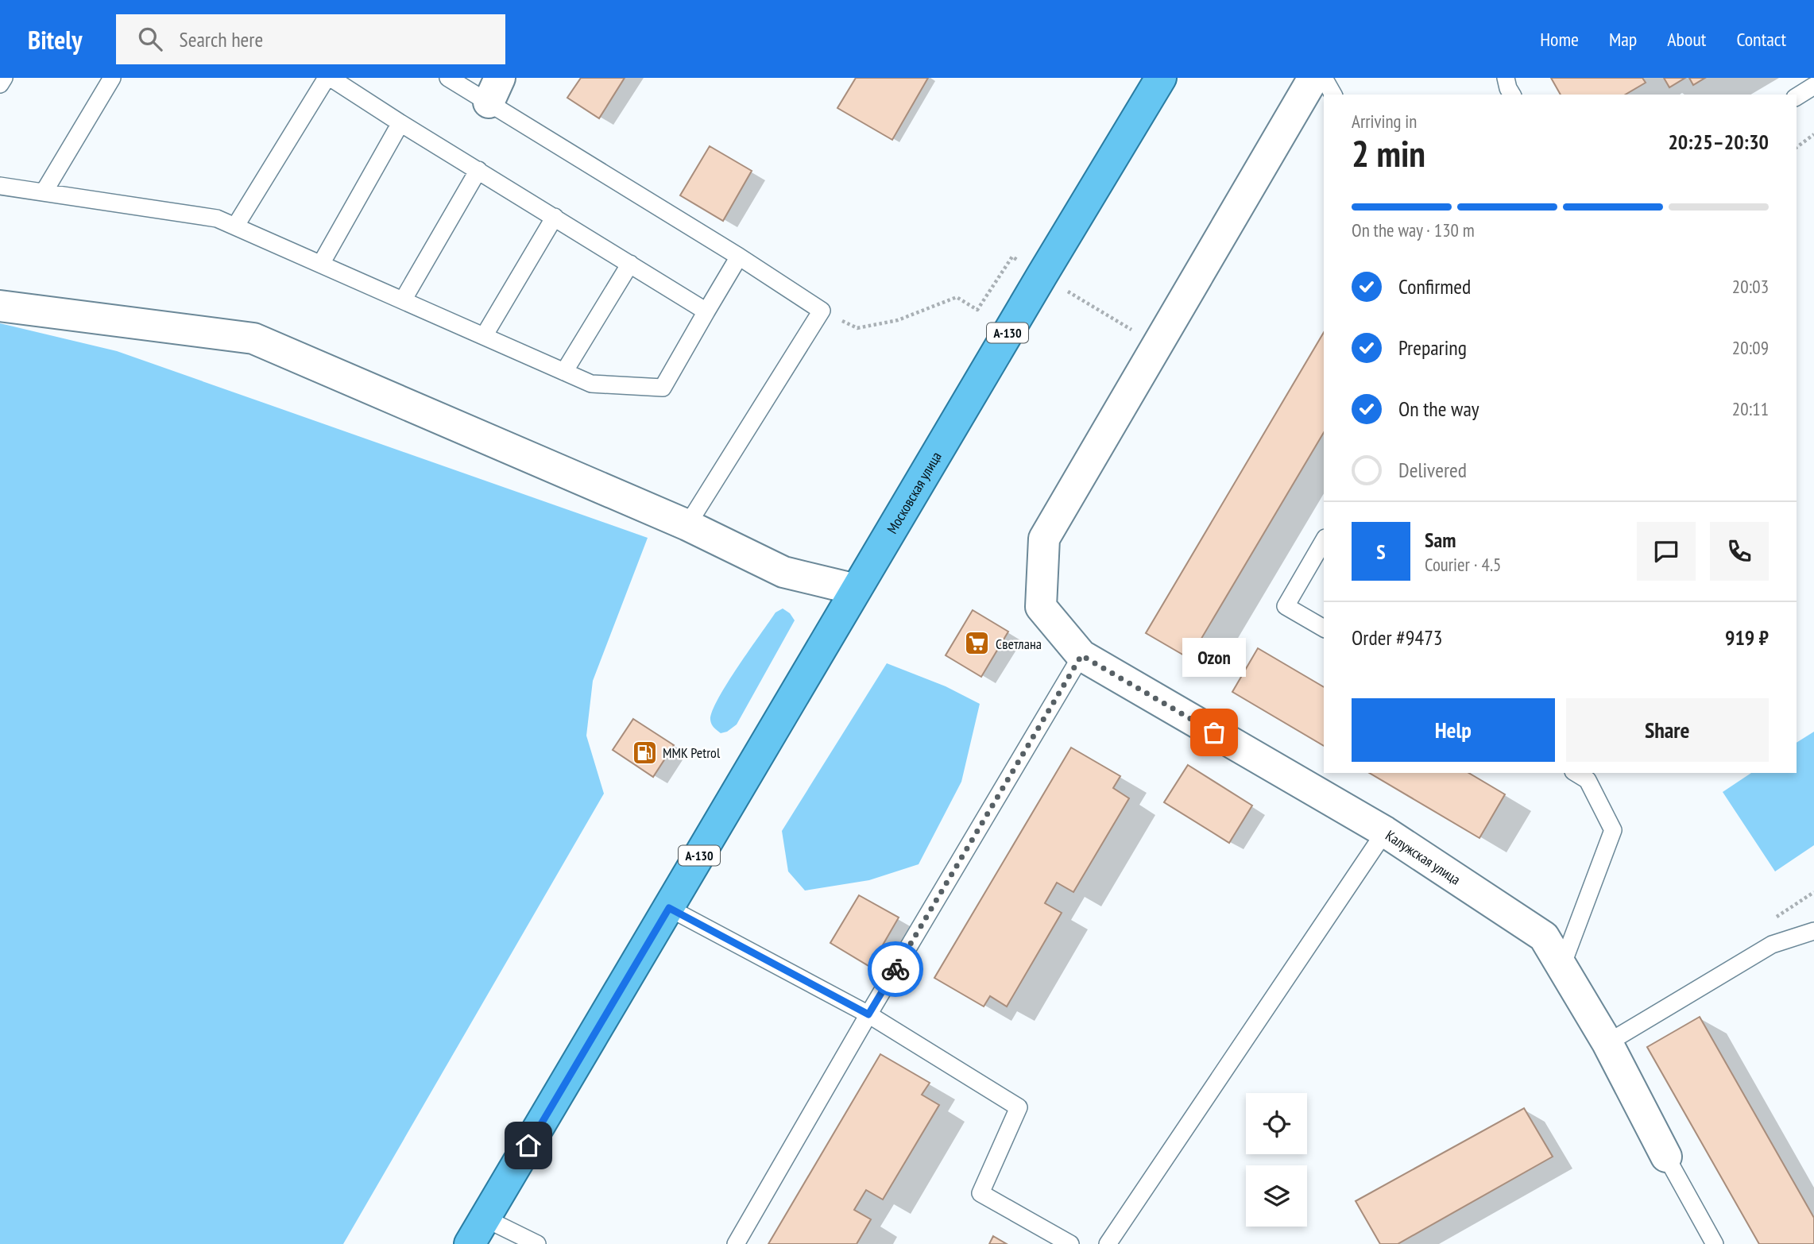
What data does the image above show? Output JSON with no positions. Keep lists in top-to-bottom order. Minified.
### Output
{"streets":{"highway":["А-130","Московская улица"],"street":["Калужская улица"]},"crossings":[["А-130","Московская улица"]],"places":{"supermarket":["Светлана"],"other":["Ozon"],"fuel station":["MMK Petrol"]},"page":{"header":"Bitely","search":"Search here","nav":["Home","Map","About","Contact"],"heading":["2 min","Arriving in","20:25–20:30"],"panel":["Sam","Courier · 4.5","Order #9473","919 ₽"],"bar":"On the way · 130 m","list":[["Confirmed","20:03"],["Preparing","20:09"],["On the way","20:11"],"Delivered"],"round":"S","bubble":"Ozon","buttons":["Help","Share"]}}
